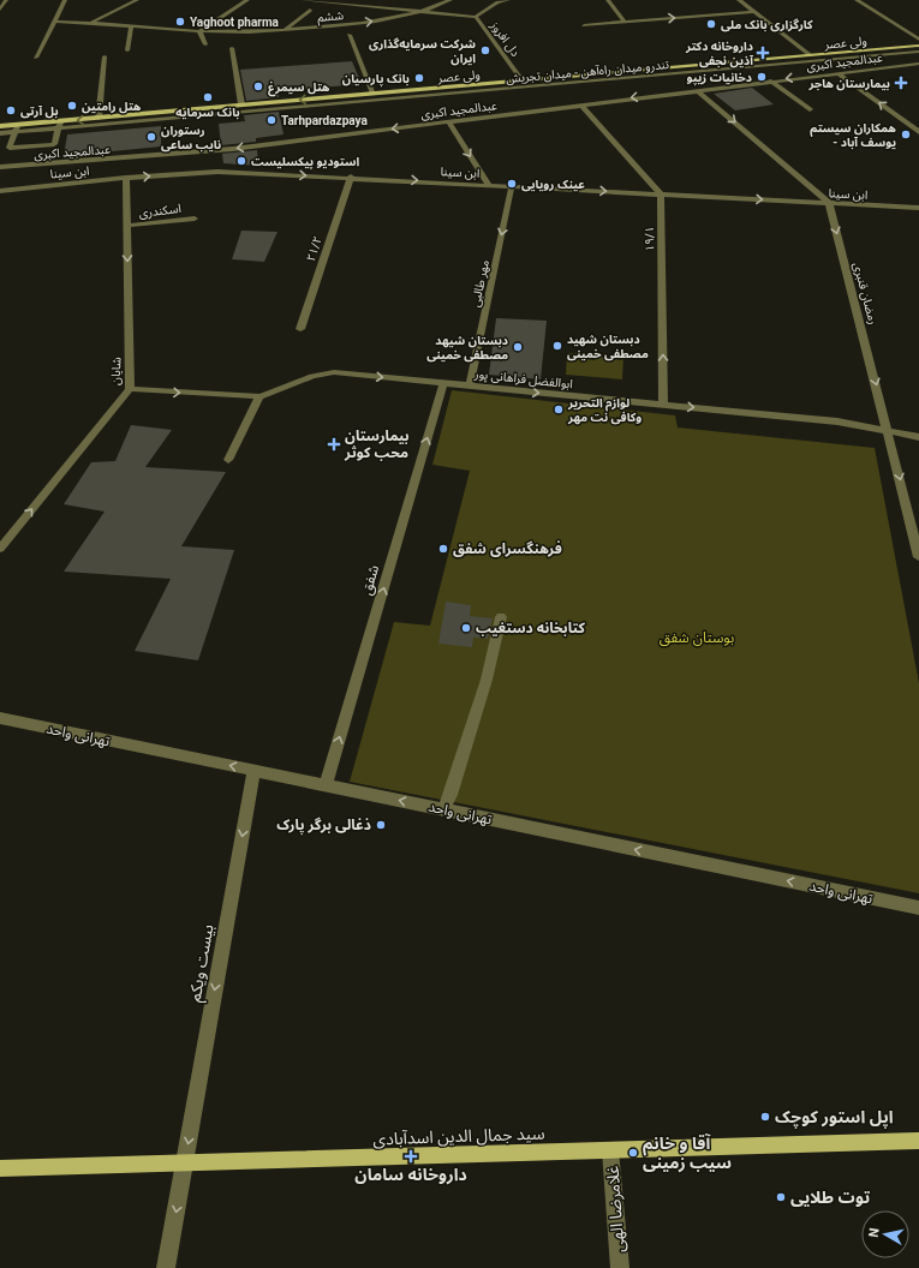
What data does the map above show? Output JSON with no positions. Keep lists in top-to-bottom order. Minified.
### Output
{"streets":{"main road":["ولی عصر","سید جمال الدین اسدآبادی"],"street":["ششم","دل افروز","عبدالمجید اکبری","تندرو میدان راه‌آهن - میدان تجریش","ابن سینا","اسکندری","۱۹/۱","۲۱/۲","مهر طالبی","رمضان قنبری","شایان","ابوالفضل فراهانی پور","شفق","تهرانی واحد","بیست‌ ویکم","غلامرضا الهی"]},"crossings":[["دل افروز","ولی عصر"],["ولی عصر","تندرو میدان راه‌آهن - میدان تجریش"],["ابن سینا","۱۹/۱"],["ابن سینا","۲۱/۲"],["ابن سینا","مهر طالبی"],["ابن سینا","رمضان قنبری"],["ابن سینا","شایان"],["اسکندری","شایان"],["۱۹/۱","ابوالفضل فراهانی پور"],["مهر طالبی","ابوالفضل فراهانی پور"],["رمضان قنبری","ابوالفضل فراهانی پور"],["شایان","ابوالفضل فراهانی پور"],["ابوالفضل فراهانی پور","شفق"],["شفق","تهرانی واحد"],["تهرانی واحد","بیست‌ ویکم"],["بیست‌ ویکم","سید جمال الدین اسدآبادی"],["سید جمال الدین اسدآبادی","غلامرضا الهی"]],"one_way":["عبدالمجید اکبری","ابن سینا","۱۹/۱","مهر طالبی","رمضان قنبری","ابوالفضل فراهانی پور","شفق","تهرانی واحد","بیست‌ ویکم"],"parks":["بوستان شفق"],"places":{"other":["Yaghoot pharma","کارگزاری بانک ملی","شركت سرمايه‌گذاری ايران","دخانیات زیپو","بانک پارسیان","هتل سیمرغ","بانک سرمایه","هتل رامتین","بل آرتی","Tarhpardazpaya","همکاران سیستم - یوسف آباد","رستوران نایب ساعی","استودیو پیکسلیست","عینک رویایی","دبستان شهید مصطفی خمینی","دبستان شیهد مصطفی خمینی","لوازم التحریر وکافی نت مهر","فرهنگسرای شفق","کتابخانه دستغیب","ذغالی برگر پارک","اپل استور کوچک","آقا و خانم سیب زمینی","توت طلایى"],"health":["داروخانه دکتر آذین نجفی","بیمارستان هاجر","بیمارستان محب کوثر","داروخانه سامان"]},"north":"left"}
